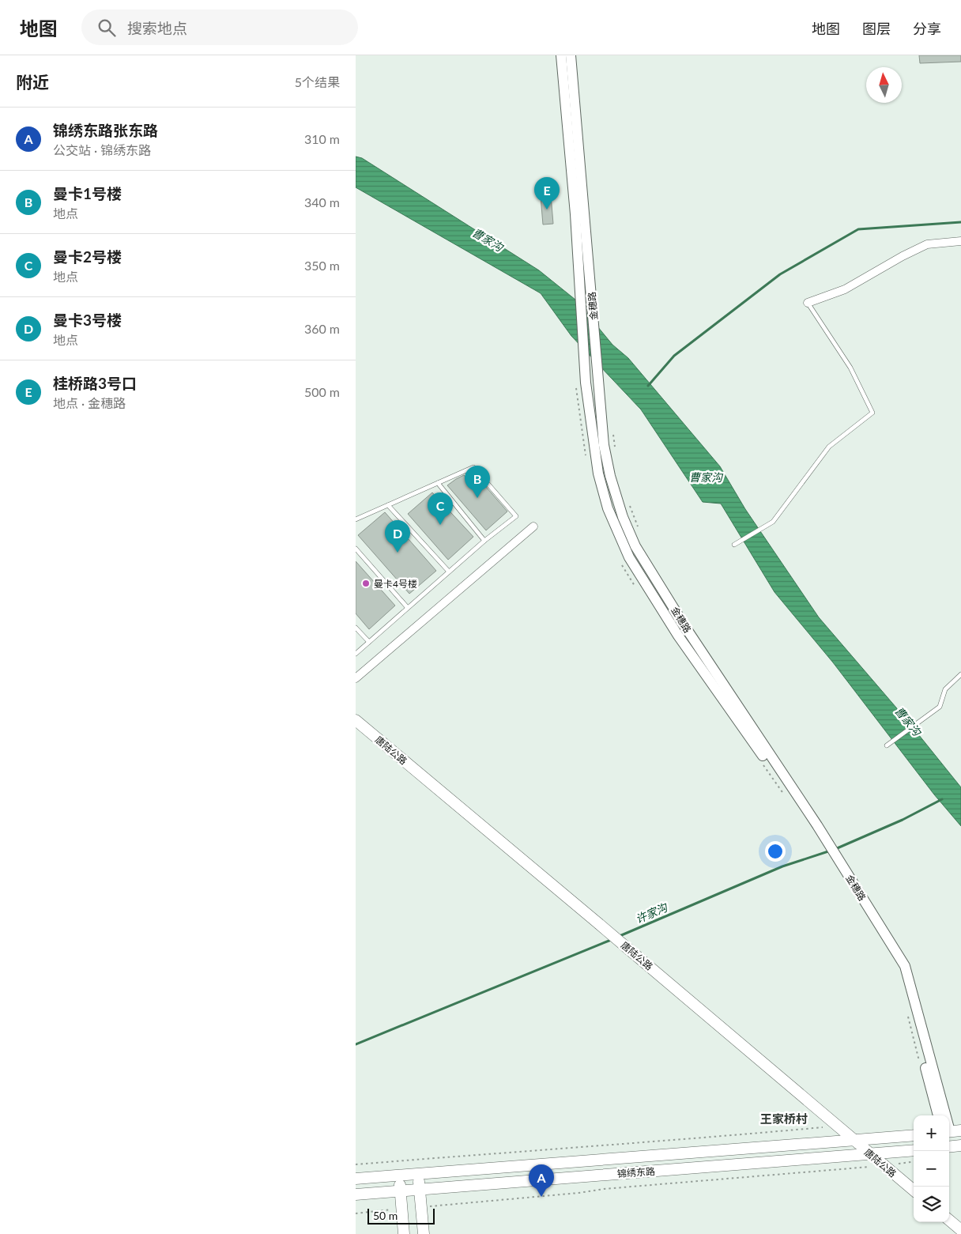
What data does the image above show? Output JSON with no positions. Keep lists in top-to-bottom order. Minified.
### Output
{"streets":{"main road":["唐陆公路","锦绣东路"],"street":["金穗路"]},"crossings":[["唐陆公路","锦绣东路"]],"districts":["王家桥村"],"water":["曹家沟","许家沟"],"places":["曼卡4号楼"],"scale_bar":"50 m","north":"top","page":{"header":"地图","search":"搜索地点","nav":["地图","图层","分享"],"heading":["附近","5个结果"],"list":[{"mark":"A","name":"锦绣东路张东路","note":"公交站 · 锦绣东路","value":"310 m"},{"mark":"B","name":"曼卡1号楼","note":"地点","value":"340 m"},{"mark":"C","name":"曼卡2号楼","note":"地点","value":"350 m"},{"mark":"D","name":"曼卡3号楼","note":"地点","value":"360 m"},{"mark":"E","name":"桂桥路3号口","note":"地点 · 金穗路","value":"500 m"}],"pins":["E","B","C","D","A"],"map_buttons":["+","−"],"scale":"50 m"}}
